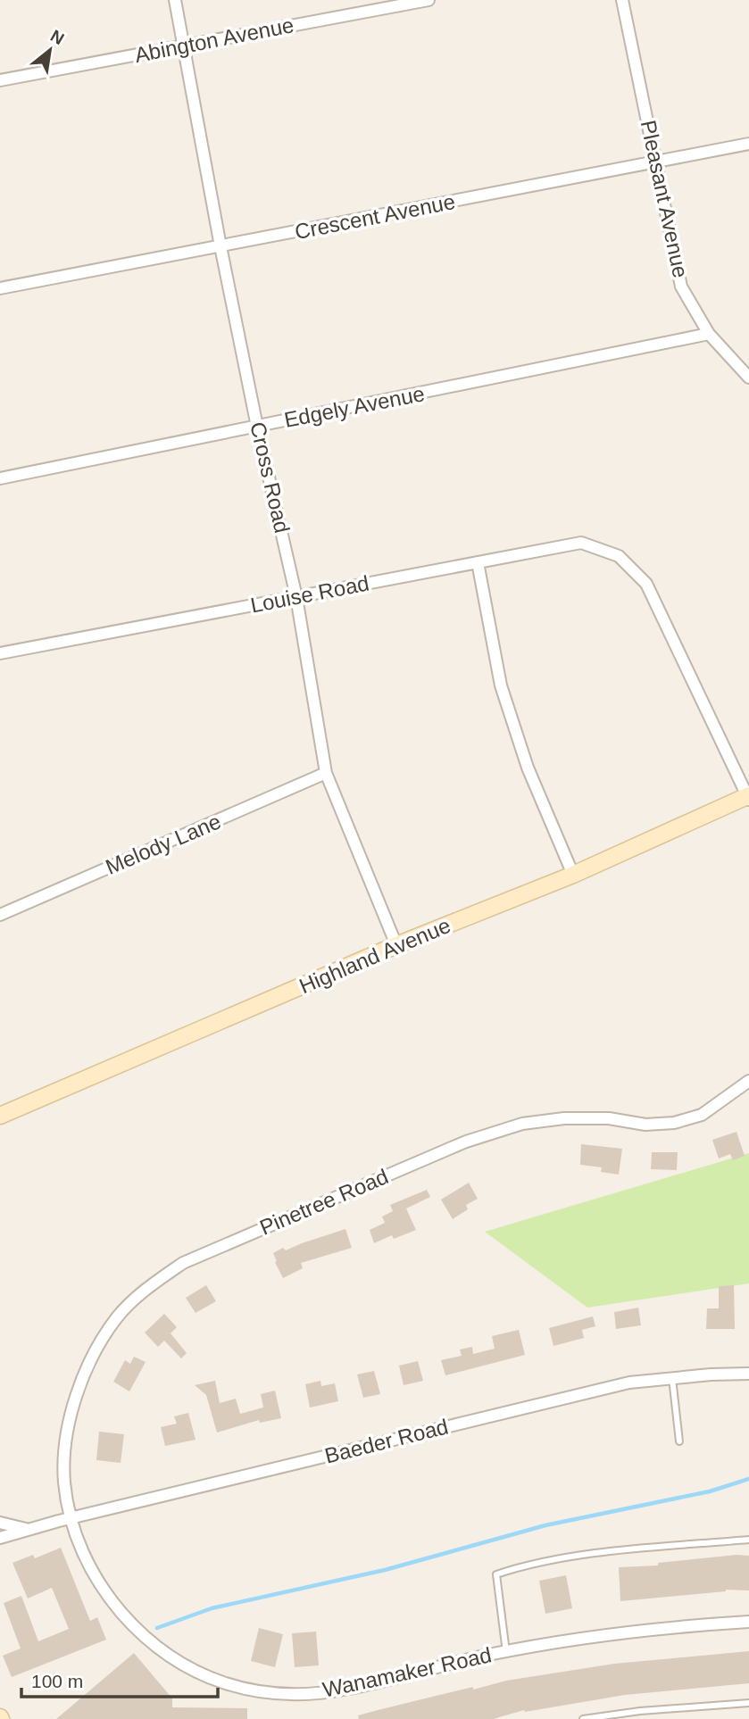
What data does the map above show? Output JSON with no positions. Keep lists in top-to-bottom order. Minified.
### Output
{"streets":{"street":["Abington Avenue","Pleasant Avenue","Crescent Avenue","Edgely Avenue","Cross Road","Louise Road","Melody Lane","Highland Avenue","Pinetree Road","Baeder Road","Wanamaker Road"]},"crossings":[["Abington Avenue","Cross Road"],["Pleasant Avenue","Crescent Avenue"],["Pleasant Avenue","Edgely Avenue"],["Crescent Avenue","Cross Road"],["Edgely Avenue","Cross Road"],["Cross Road","Louise Road"],["Cross Road","Melody Lane"],["Cross Road","Highland Avenue"],["Louise Road","Highland Avenue"],["Pinetree Road","Baeder Road"],["Pinetree Road","Wanamaker Road"],["Baeder Road","Wanamaker Road"]],"scale_bar":"100 m","north":"top right"}
